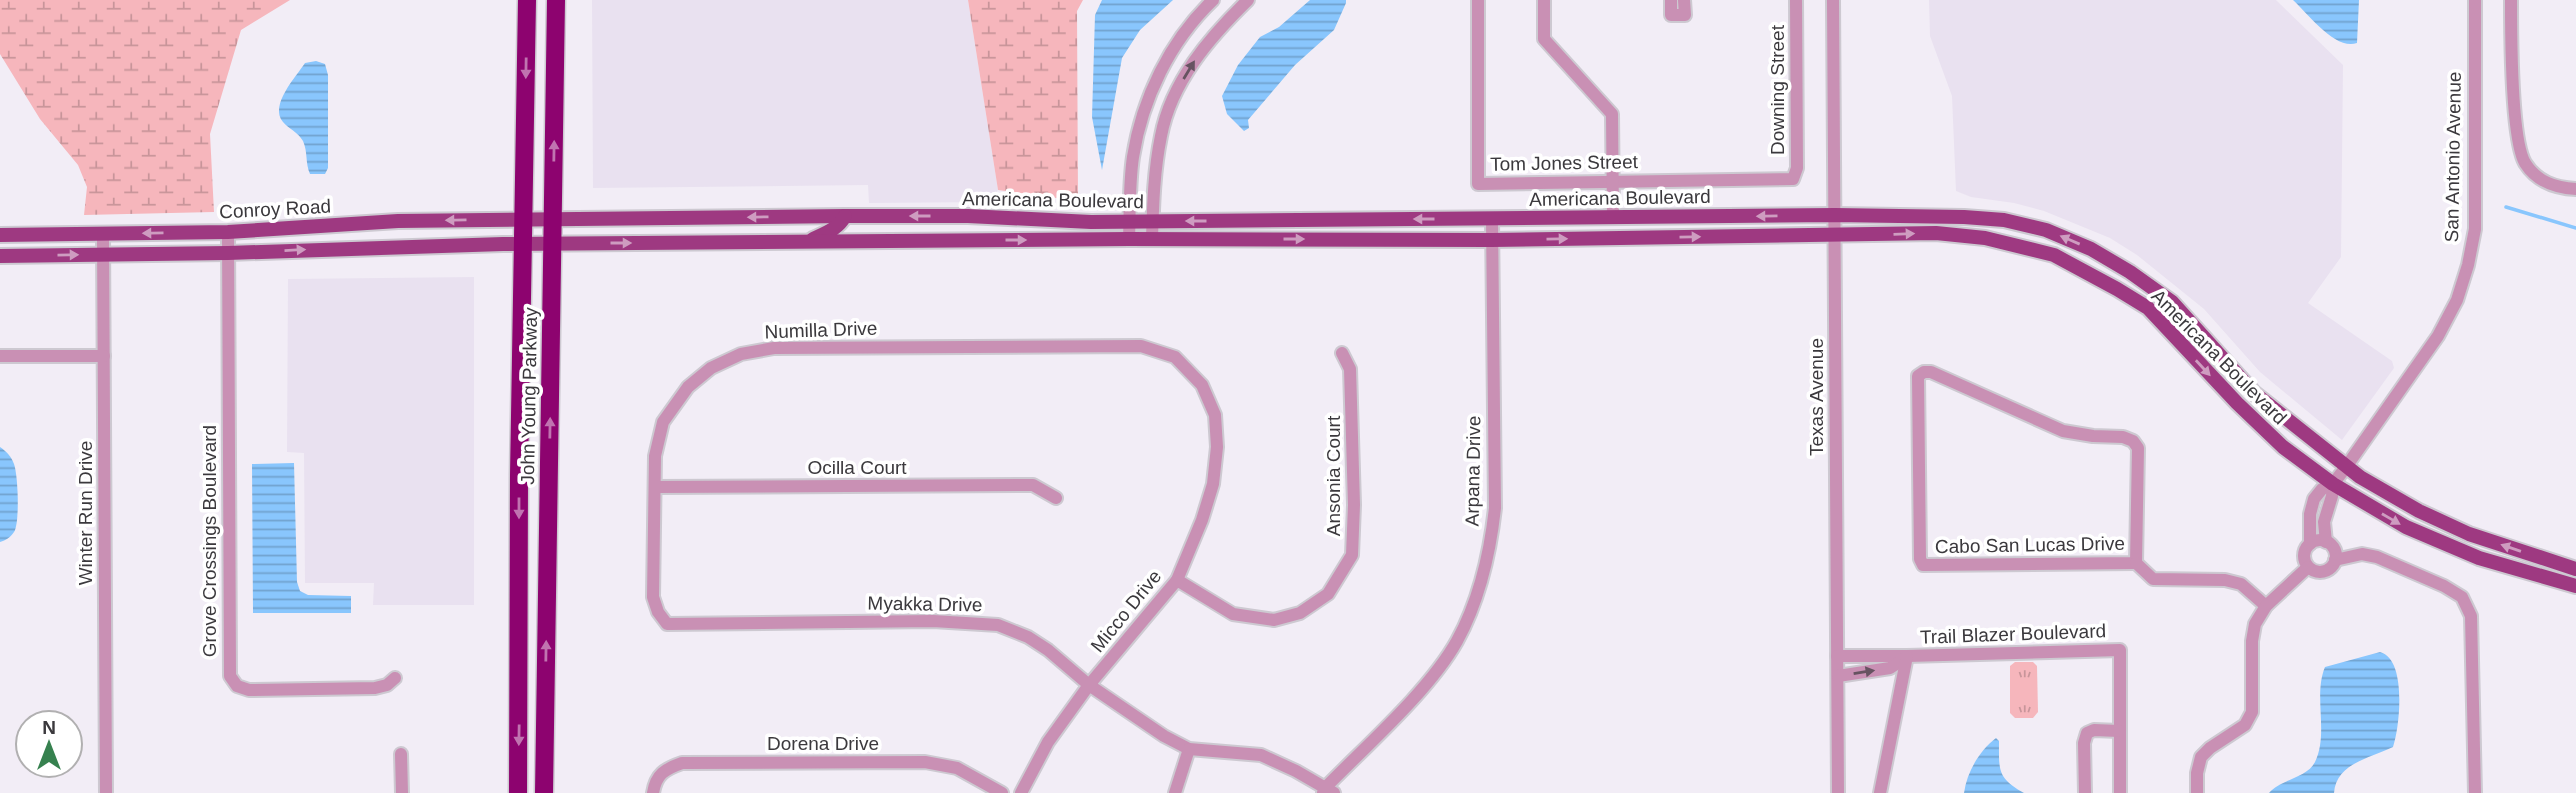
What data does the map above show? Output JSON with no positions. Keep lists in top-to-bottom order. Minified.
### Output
{"streets":{"highway":["John Young Parkway"],"main road":["Americana Boulevard","Conroy Road"],"street":["Downing Street","San Antonio Avenue","Tom Jones Street","Numilla Drive","Texas Avenue","Ocilla Court","Arpana Drive","Ansonia Court","Winter Run Drive","Grove Crossings Boulevard","Cabo San Lucas Drive","Myakka Drive","Micco Drive","Trail Blazer Boulevard","Dorena Drive"]},"crossings":[["Downing Street","Tom Jones Street"],["San Antonio Avenue","Americana Boulevard"],["Americana Boulevard","Conroy Road"],["Americana Boulevard","John Young Parkway"],["Americana Boulevard","Texas Avenue"],["Americana Boulevard","Arpana Drive"],["Conroy Road","John Young Parkway"],["Conroy Road","Winter Run Drive"],["Conroy Road","Grove Crossings Boulevard"],["Numilla Drive","Ocilla Court"],["Numilla Drive","Myakka Drive"],["Numilla Drive","Micco Drive"],["Texas Avenue","Trail Blazer Boulevard"],["Arpana Drive","Myakka Drive"],["Ansonia Court","Micco Drive"],["Myakka Drive","Micco Drive"]],"north":"top"}
